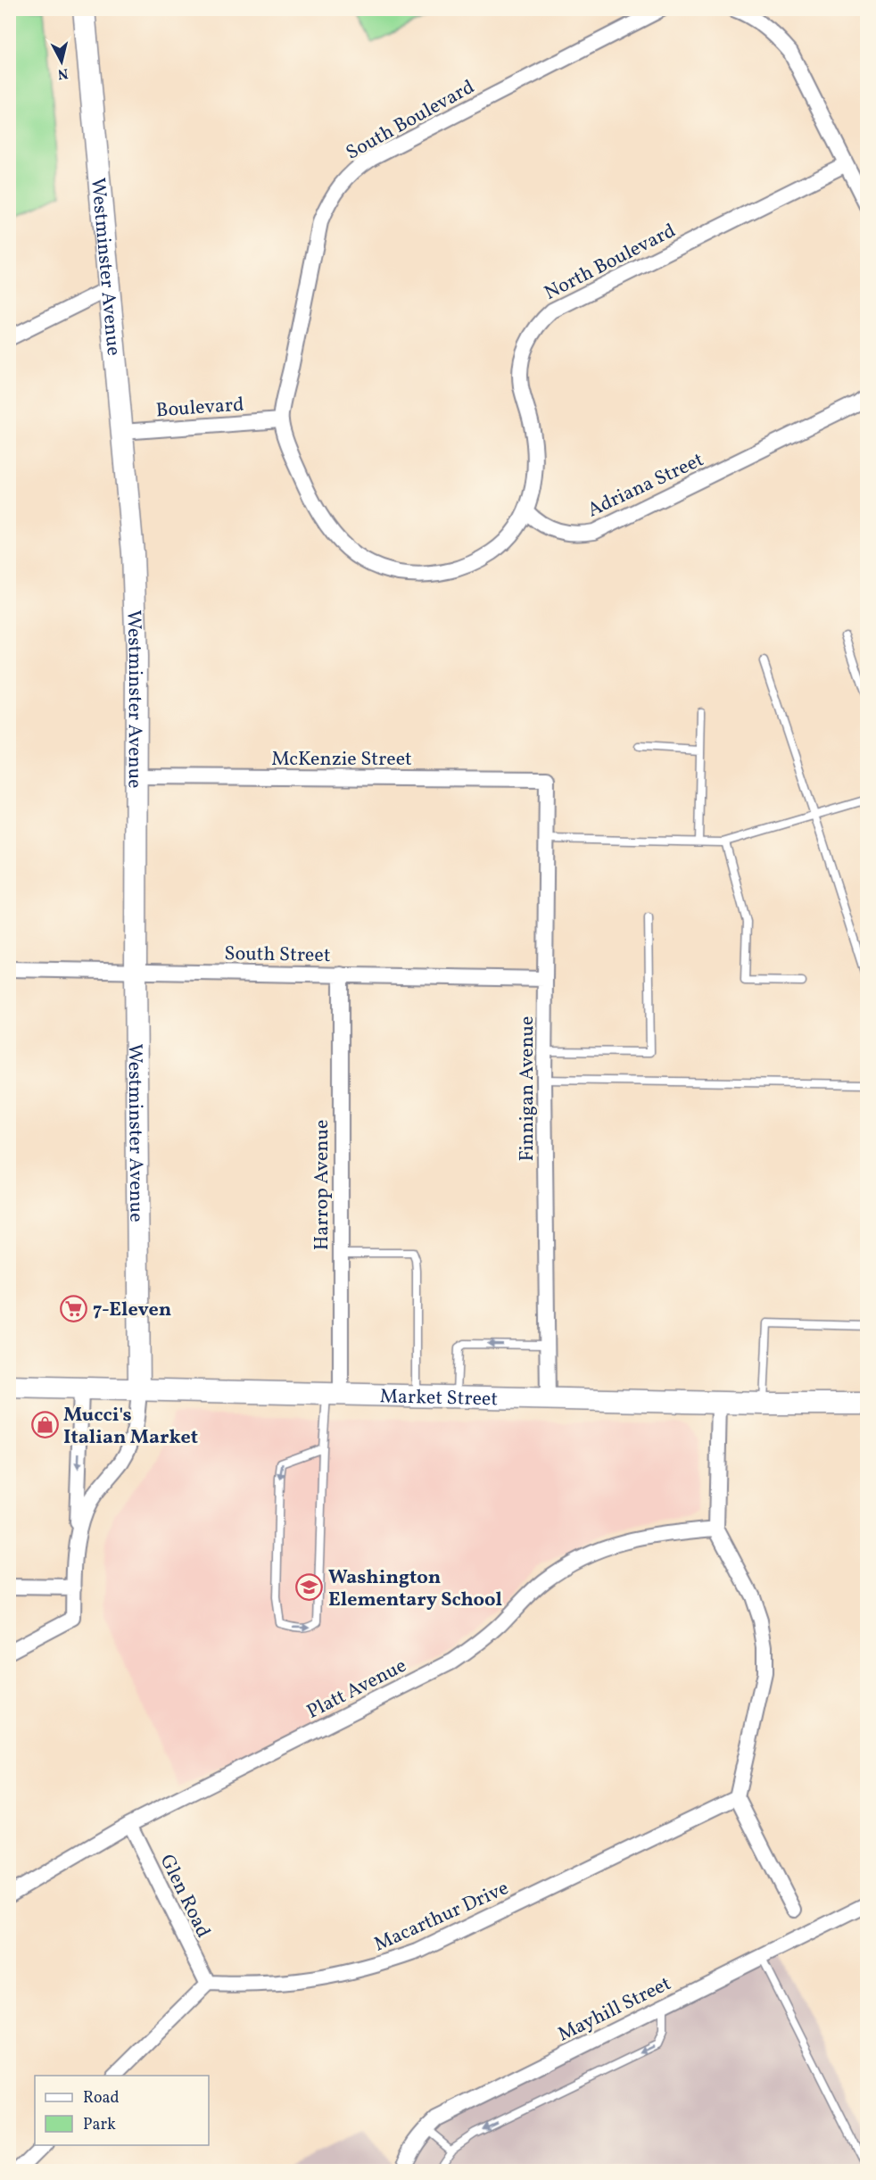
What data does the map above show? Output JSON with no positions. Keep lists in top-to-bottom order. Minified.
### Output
{"streets":{"street":["South Boulevard","North Boulevard","Westminster Avenue","Boulevard","Adriana Street","McKenzie Street","South Street","Finnigan Avenue","Harrop Avenue","Market Street","Platt Avenue","Glen Road","Macarthur Drive","Mayhill Street"]},"crossings":[["South Boulevard","Boulevard"],["North Boulevard","Adriana Street"],["Westminster Avenue","Boulevard"],["Westminster Avenue","McKenzie Street"],["Westminster Avenue","South Street"],["Westminster Avenue","Market Street"],["McKenzie Street","Finnigan Avenue"],["South Street","Finnigan Avenue"],["South Street","Harrop Avenue"],["Finnigan Avenue","Market Street"],["Harrop Avenue","Market Street"],["Platt Avenue","Glen Road"],["Glen Road","Macarthur Drive"]],"places":{"supermarket":["7-Eleven"],"shop":["Mucci's Italian Market"],"school or university":["Washington Elementary School"]},"legend":["Road","Park"],"north":"bottom"}
